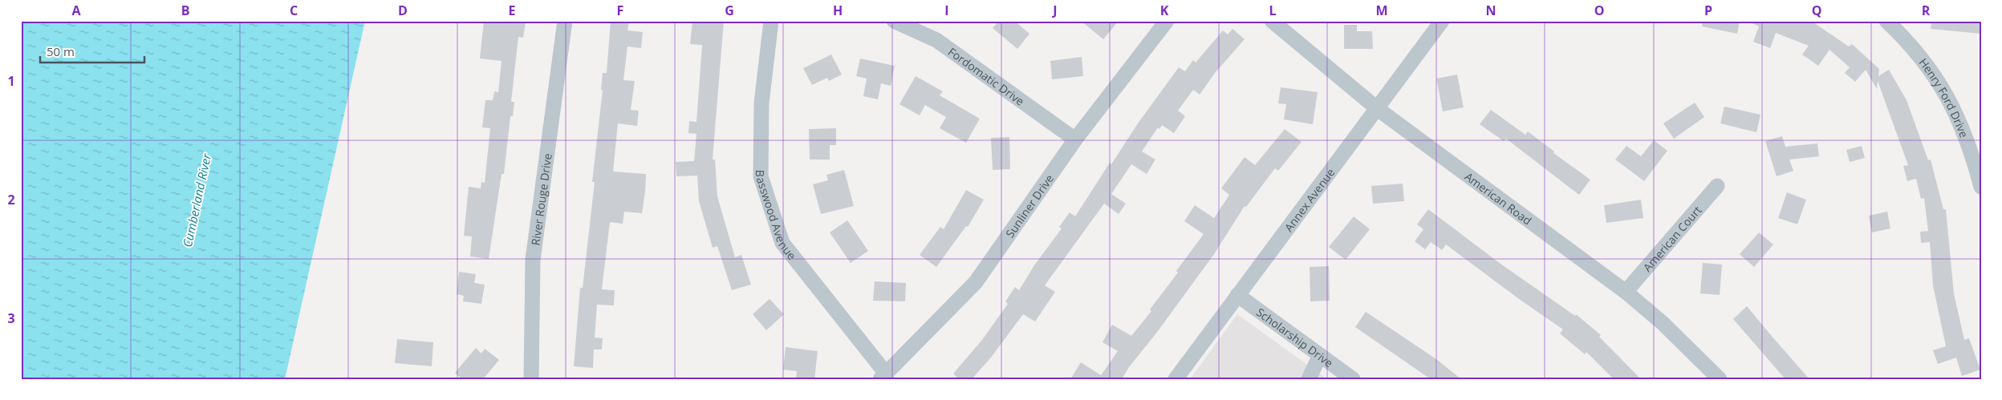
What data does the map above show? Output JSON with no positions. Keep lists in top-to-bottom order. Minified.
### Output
{"streets":{"street":["Fordomatic Drive","Henry Ford Drive","American Road","River Rouge Drive","Annex Avenue","Sunliner Drive","Basswood Avenue","American Court","Scholarship Drive"]},"crossings":[["Fordomatic Drive","Sunliner Drive"],["American Road","Annex Avenue"],["American Road","American Court"],["Annex Avenue","Scholarship Drive"],["Sunliner Drive","Basswood Avenue"]],"water":["Cumberland River"],"scale_bar":"50 m","grid":{"columns":["A","B","C","D","E","F","G","H","I","J","K","L","M","N","O","P","Q","R"],"rows":["1","2","3"]}}
